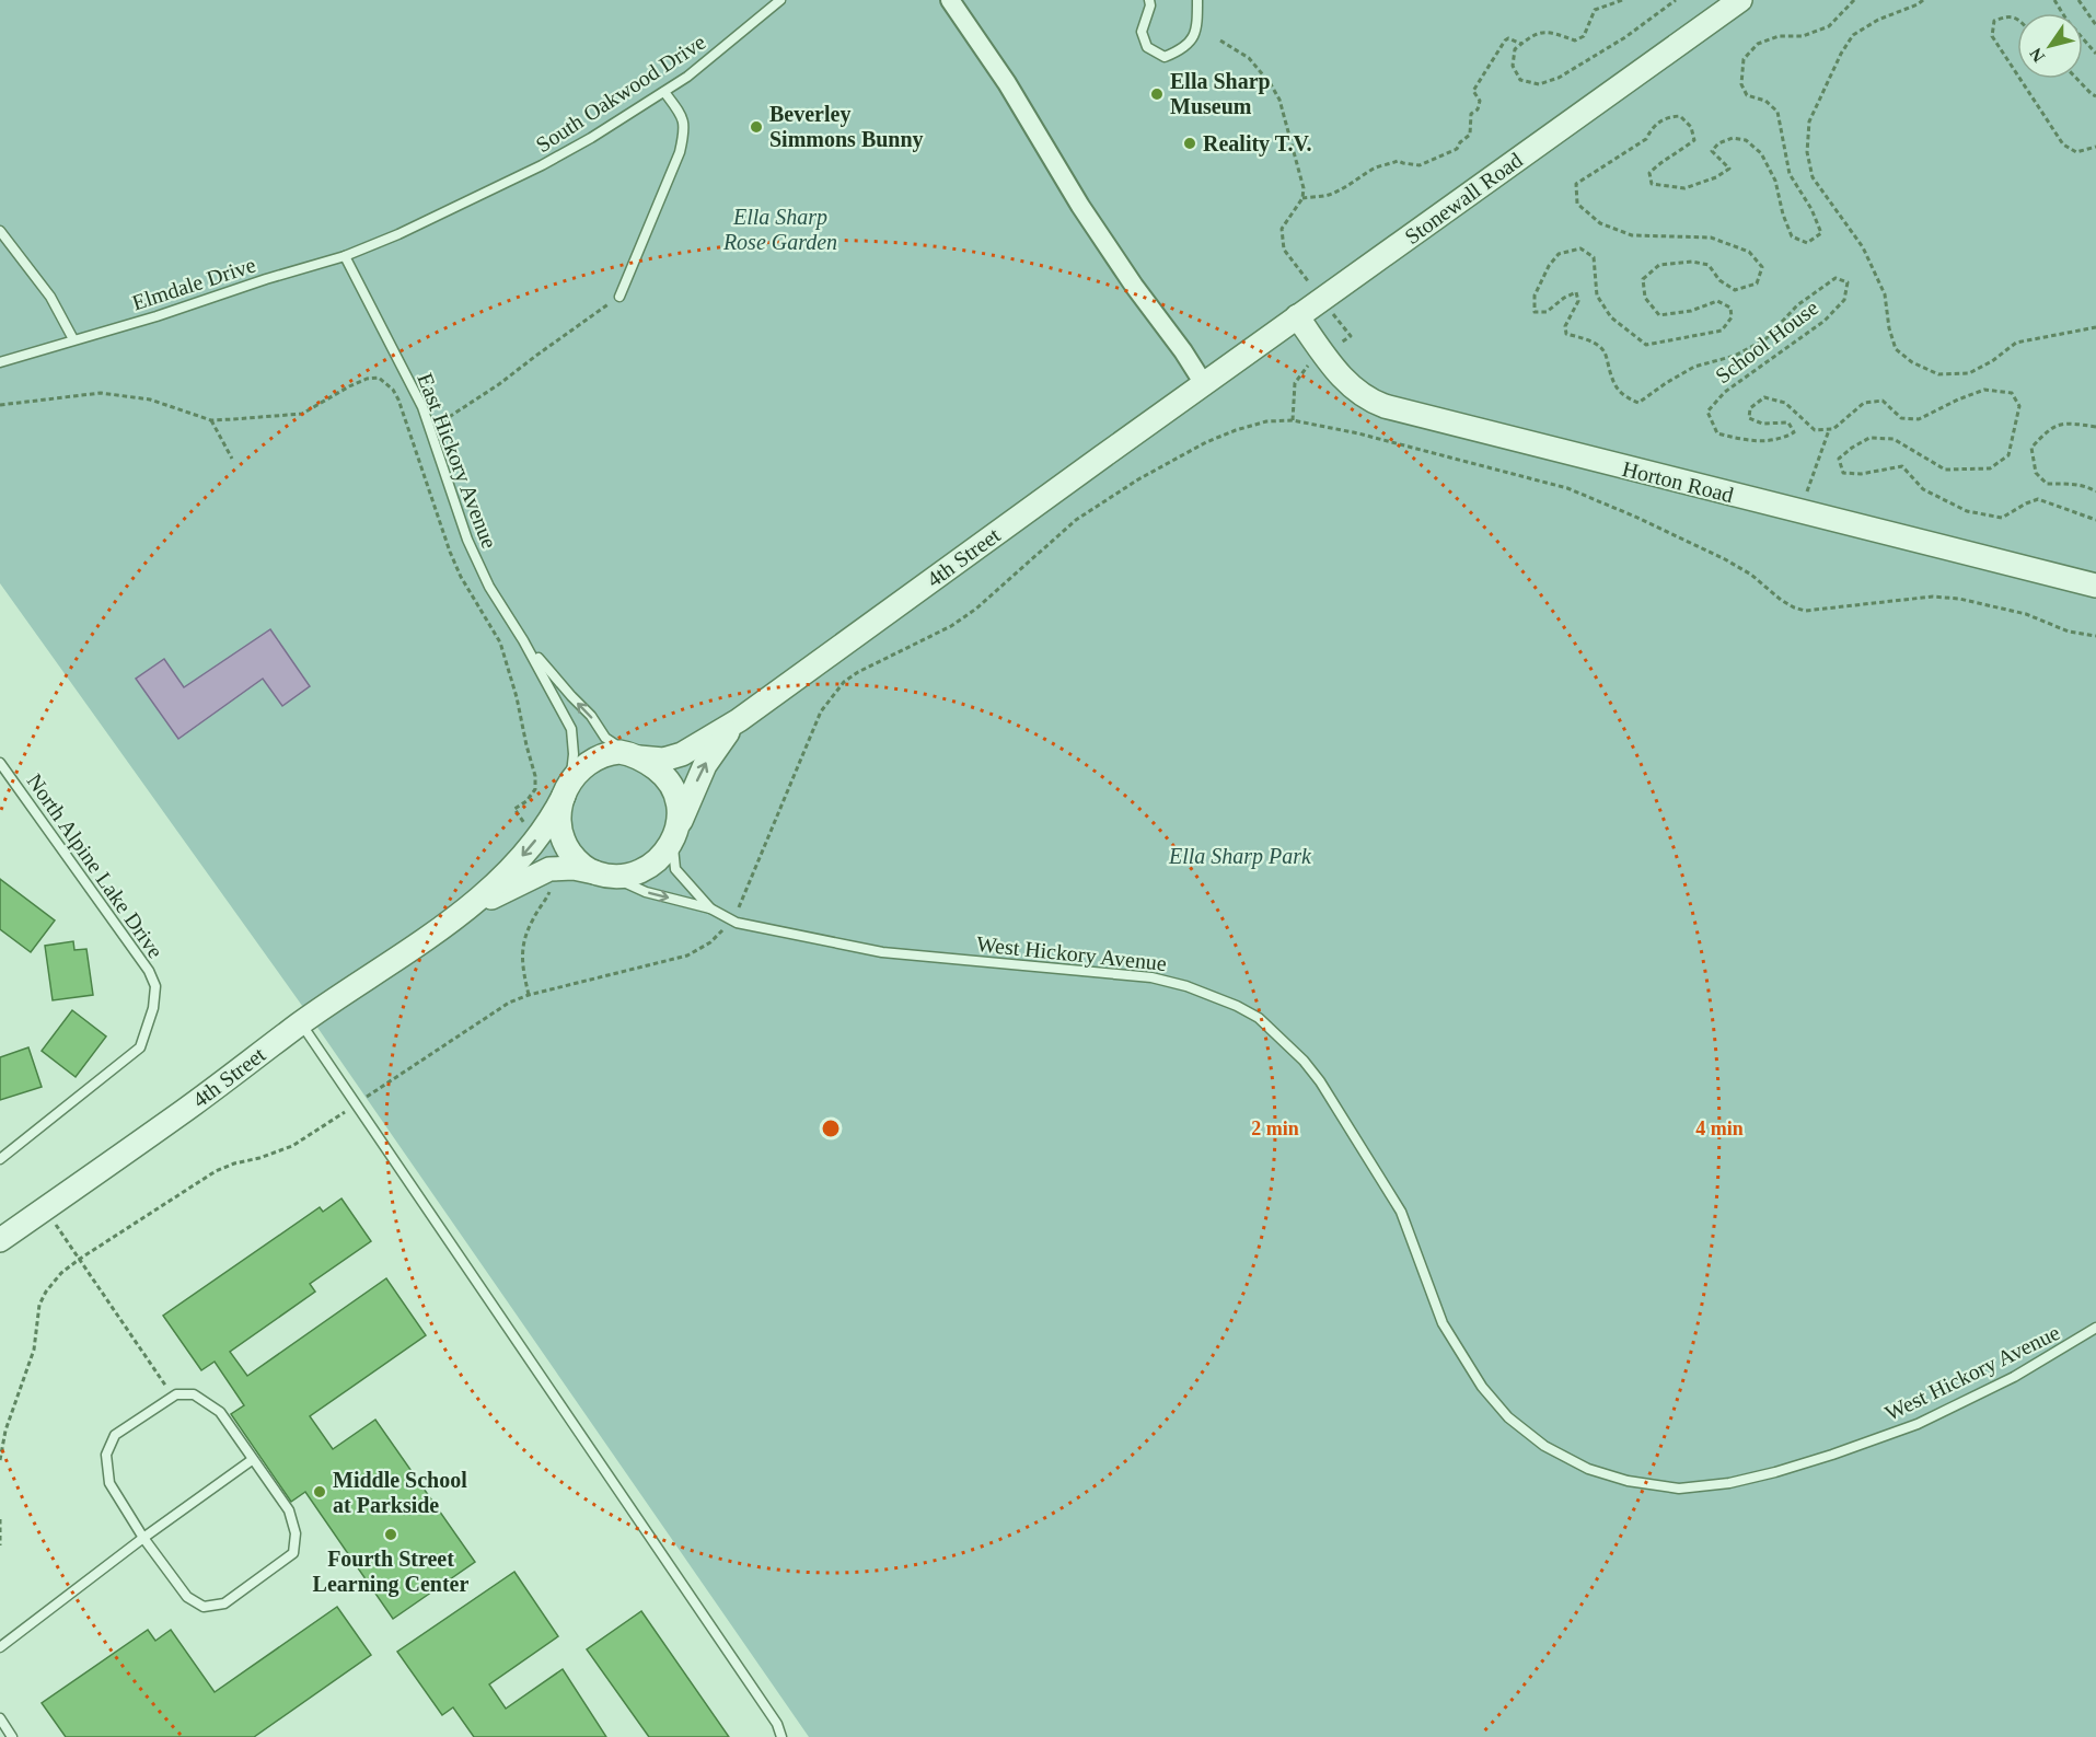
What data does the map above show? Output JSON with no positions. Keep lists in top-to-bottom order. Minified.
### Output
{"streets":{"street":["Stonewall Road","Horton Road","4th Street"],"lane":["South Oakwood Drive","Elmdale Drive","East Hickory Avenue","North Alpine Lake Drive","West Hickory Avenue"],"path":["School House"]},"crossings":[["South Oakwood Drive","Elmdale Drive"],["Stonewall Road","Horton Road"],["Stonewall Road","4th Street"],["Elmdale Drive","East Hickory Avenue"],["East Hickory Avenue","4th Street"],["East Hickory Avenue","West Hickory Avenue"],["4th Street","West Hickory Avenue"]],"parks":["Ella Sharp Rose Garden","Ella Sharp Park"],"places":["Ella Sharp Museum","Beverley Simmons Bunny","Reality T.V.","Middle School at Parkside","Fourth Street Learning Center"],"north":"bottom left","rings":["2 min","4 min"]}
